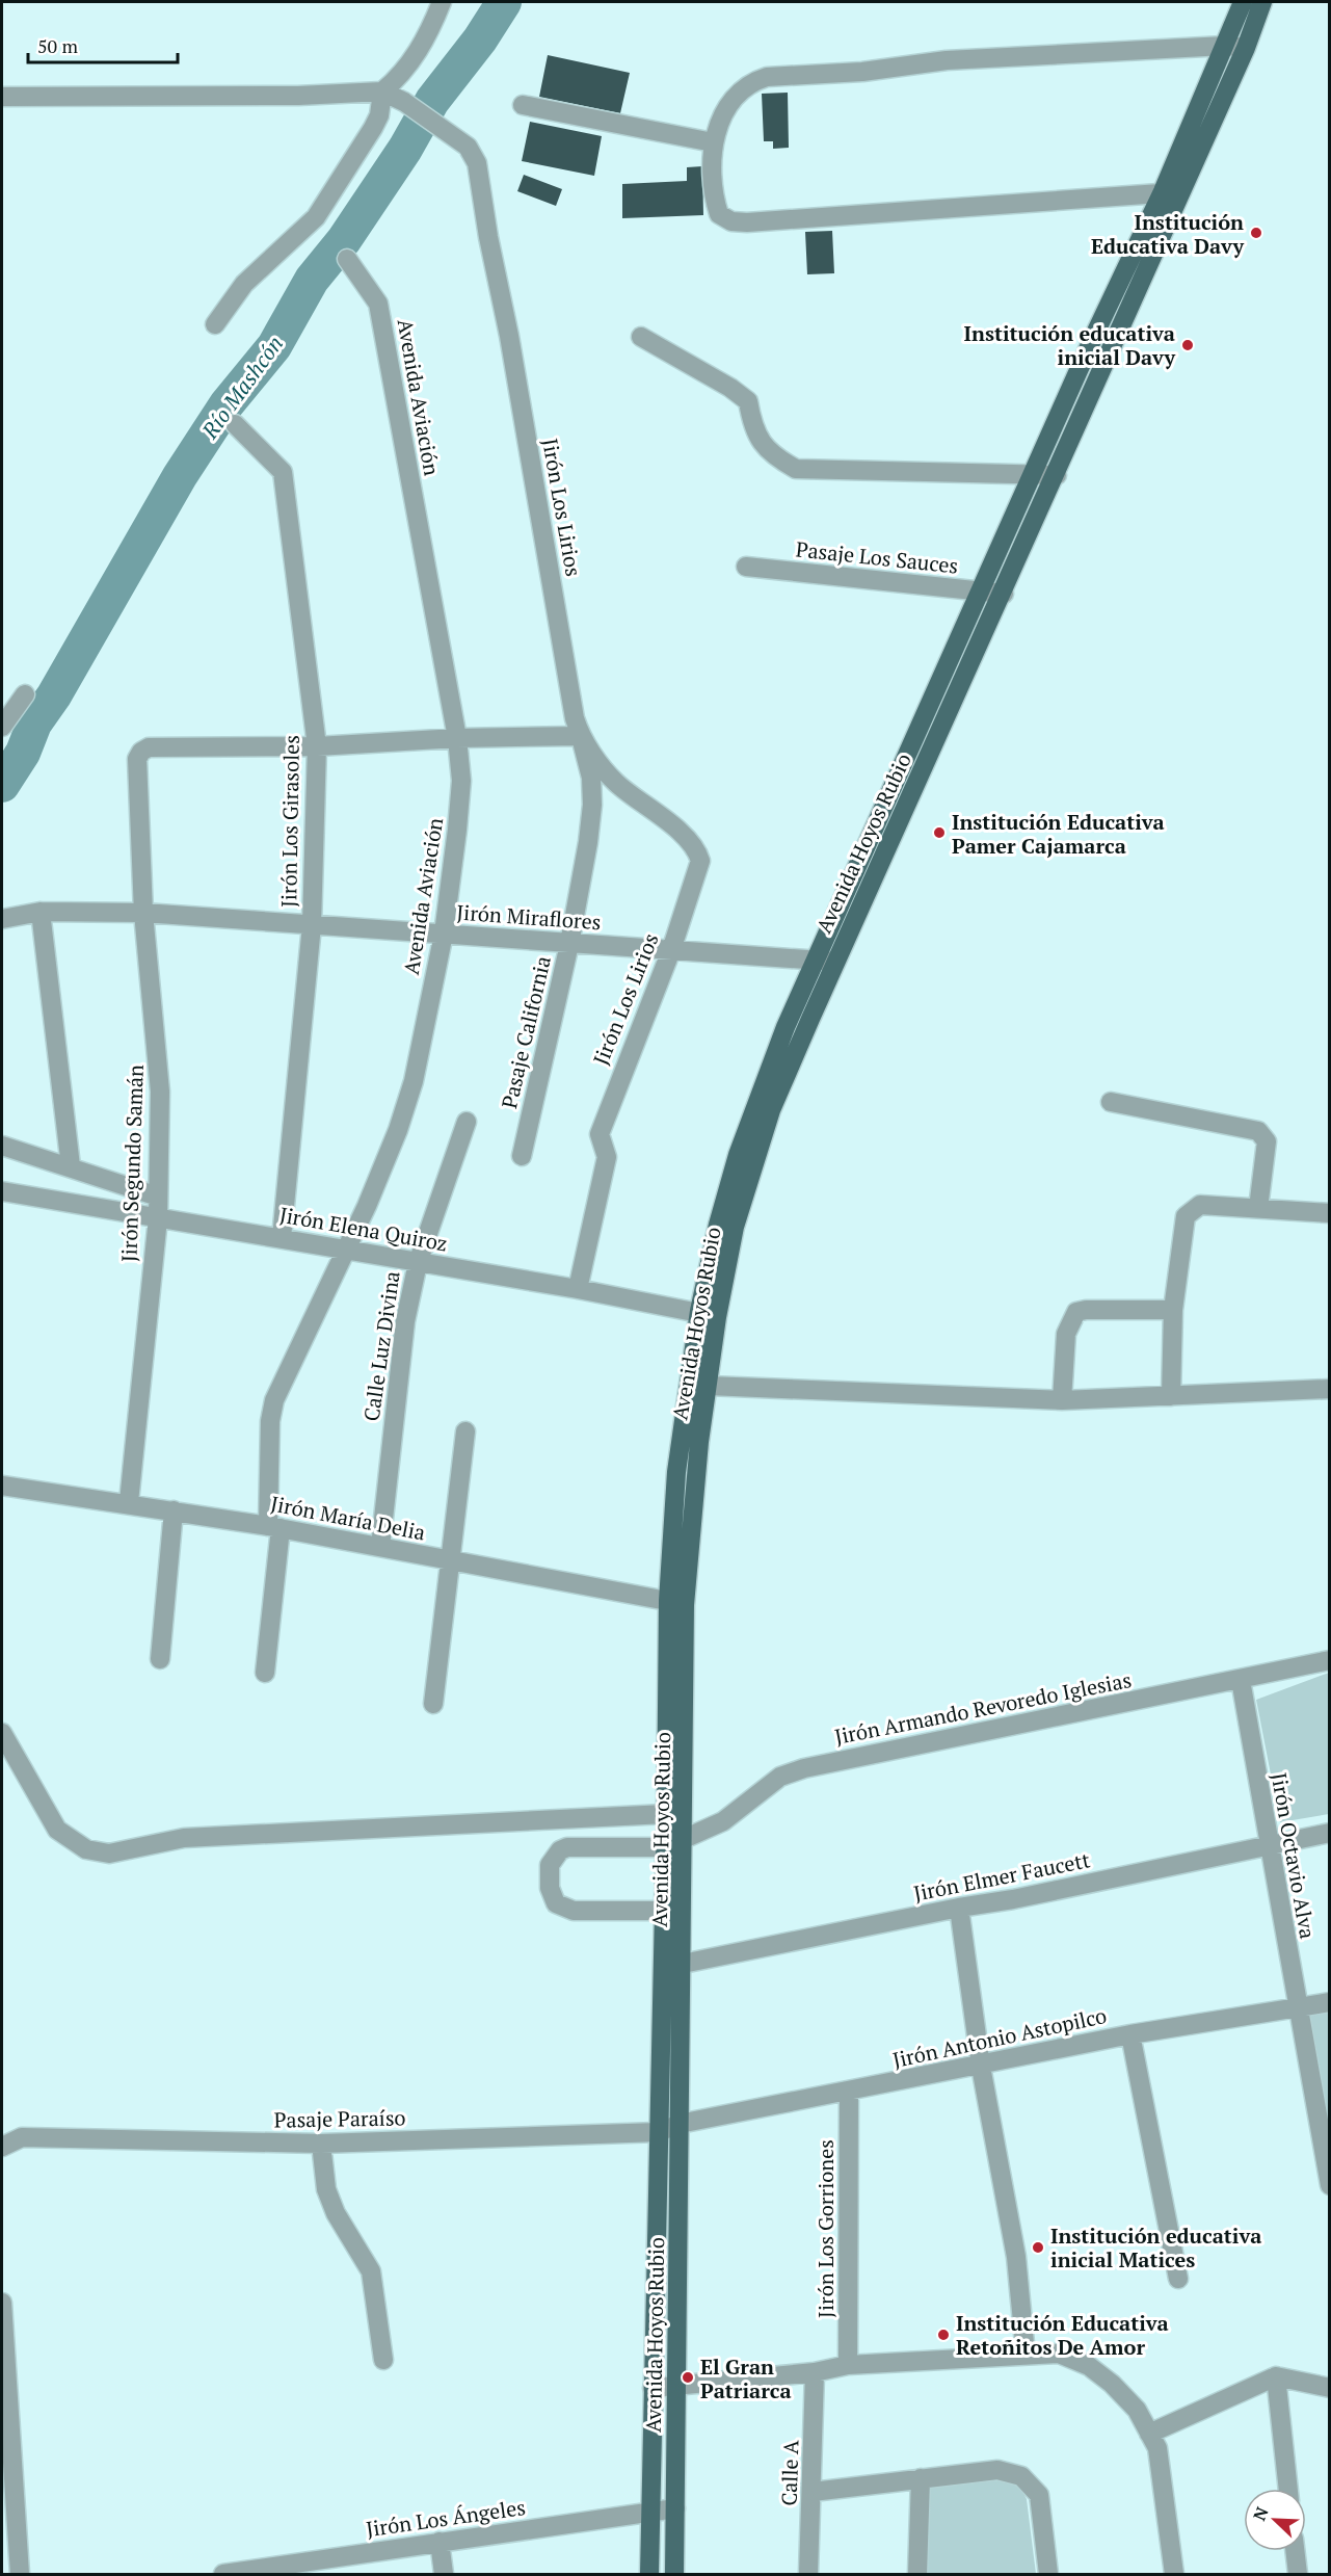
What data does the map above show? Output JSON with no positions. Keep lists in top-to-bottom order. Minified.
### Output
{"streets":{"main road":["Avenida Hoyos Rubio"],"street":["Avenida Aviación","Jirón Los Lirios","Pasaje Los Sauces","Jirón Los Girasoles","Jirón Miraflores","Pasaje California","Jirón Segundo Samán","Jirón Elena Quiroz","Calle Luz Divina","Jirón María Delia","Jirón Armando Revoredo Iglesias","Jirón Octavio Alva","Jirón Elmer Faucett","Jirón Antonio Astopilco","Pasaje Paraíso","Jirón Los Gorriones","Calle A","Jirón Los Ángeles"]},"crossings":[["Avenida Aviación","Jirón Miraflores"],["Avenida Aviación","Jirón Elena Quiroz"],["Avenida Aviación","Jirón María Delia"],["Jirón Los Lirios","Jirón Miraflores"],["Jirón Los Lirios","Pasaje California"],["Jirón Los Lirios","Jirón Elena Quiroz"],["Pasaje Los Sauces","Avenida Hoyos Rubio"],["Jirón Los Girasoles","Jirón Miraflores"],["Jirón Los Girasoles","Jirón Segundo Samán"],["Jirón Los Girasoles","Jirón Elena Quiroz"],["Avenida Hoyos Rubio","Jirón Miraflores"],["Avenida Hoyos Rubio","Jirón Elena Quiroz"],["Avenida Hoyos Rubio","Jirón María Delia"],["Avenida Hoyos Rubio","Jirón Armando Revoredo Iglesias"],["Avenida Hoyos Rubio","Jirón Elmer Faucett"],["Avenida Hoyos Rubio","Jirón Antonio Astopilco"],["Avenida Hoyos Rubio","Pasaje Paraíso"],["Avenida Hoyos Rubio","Jirón Los Ángeles"],["Jirón Miraflores","Pasaje California"],["Jirón Miraflores","Jirón Segundo Samán"],["Jirón Segundo Samán","Jirón Elena Quiroz"],["Jirón Segundo Samán","Jirón María Delia"],["Jirón Elena Quiroz","Calle Luz Divina"],["Calle Luz Divina","Jirón María Delia"],["Jirón Armando Revoredo Iglesias","Jirón Octavio Alva"],["Jirón Octavio Alva","Jirón Elmer Faucett"],["Jirón Octavio Alva","Jirón Antonio Astopilco"],["Jirón Antonio Astopilco","Pasaje Paraíso"],["Jirón Antonio Astopilco","Jirón Los Gorriones"]],"water":["Río Mashcón"],"places":["Institución Educativa Davy","Institución educativa inicial Davy","Institución Educativa Pamer Cajamarca","Institución educativa inicial Matices","Institución Educativa Retoñitos De Amor","El Gran Patriarca"],"scale_bar":"50 m","north":"top left"}
